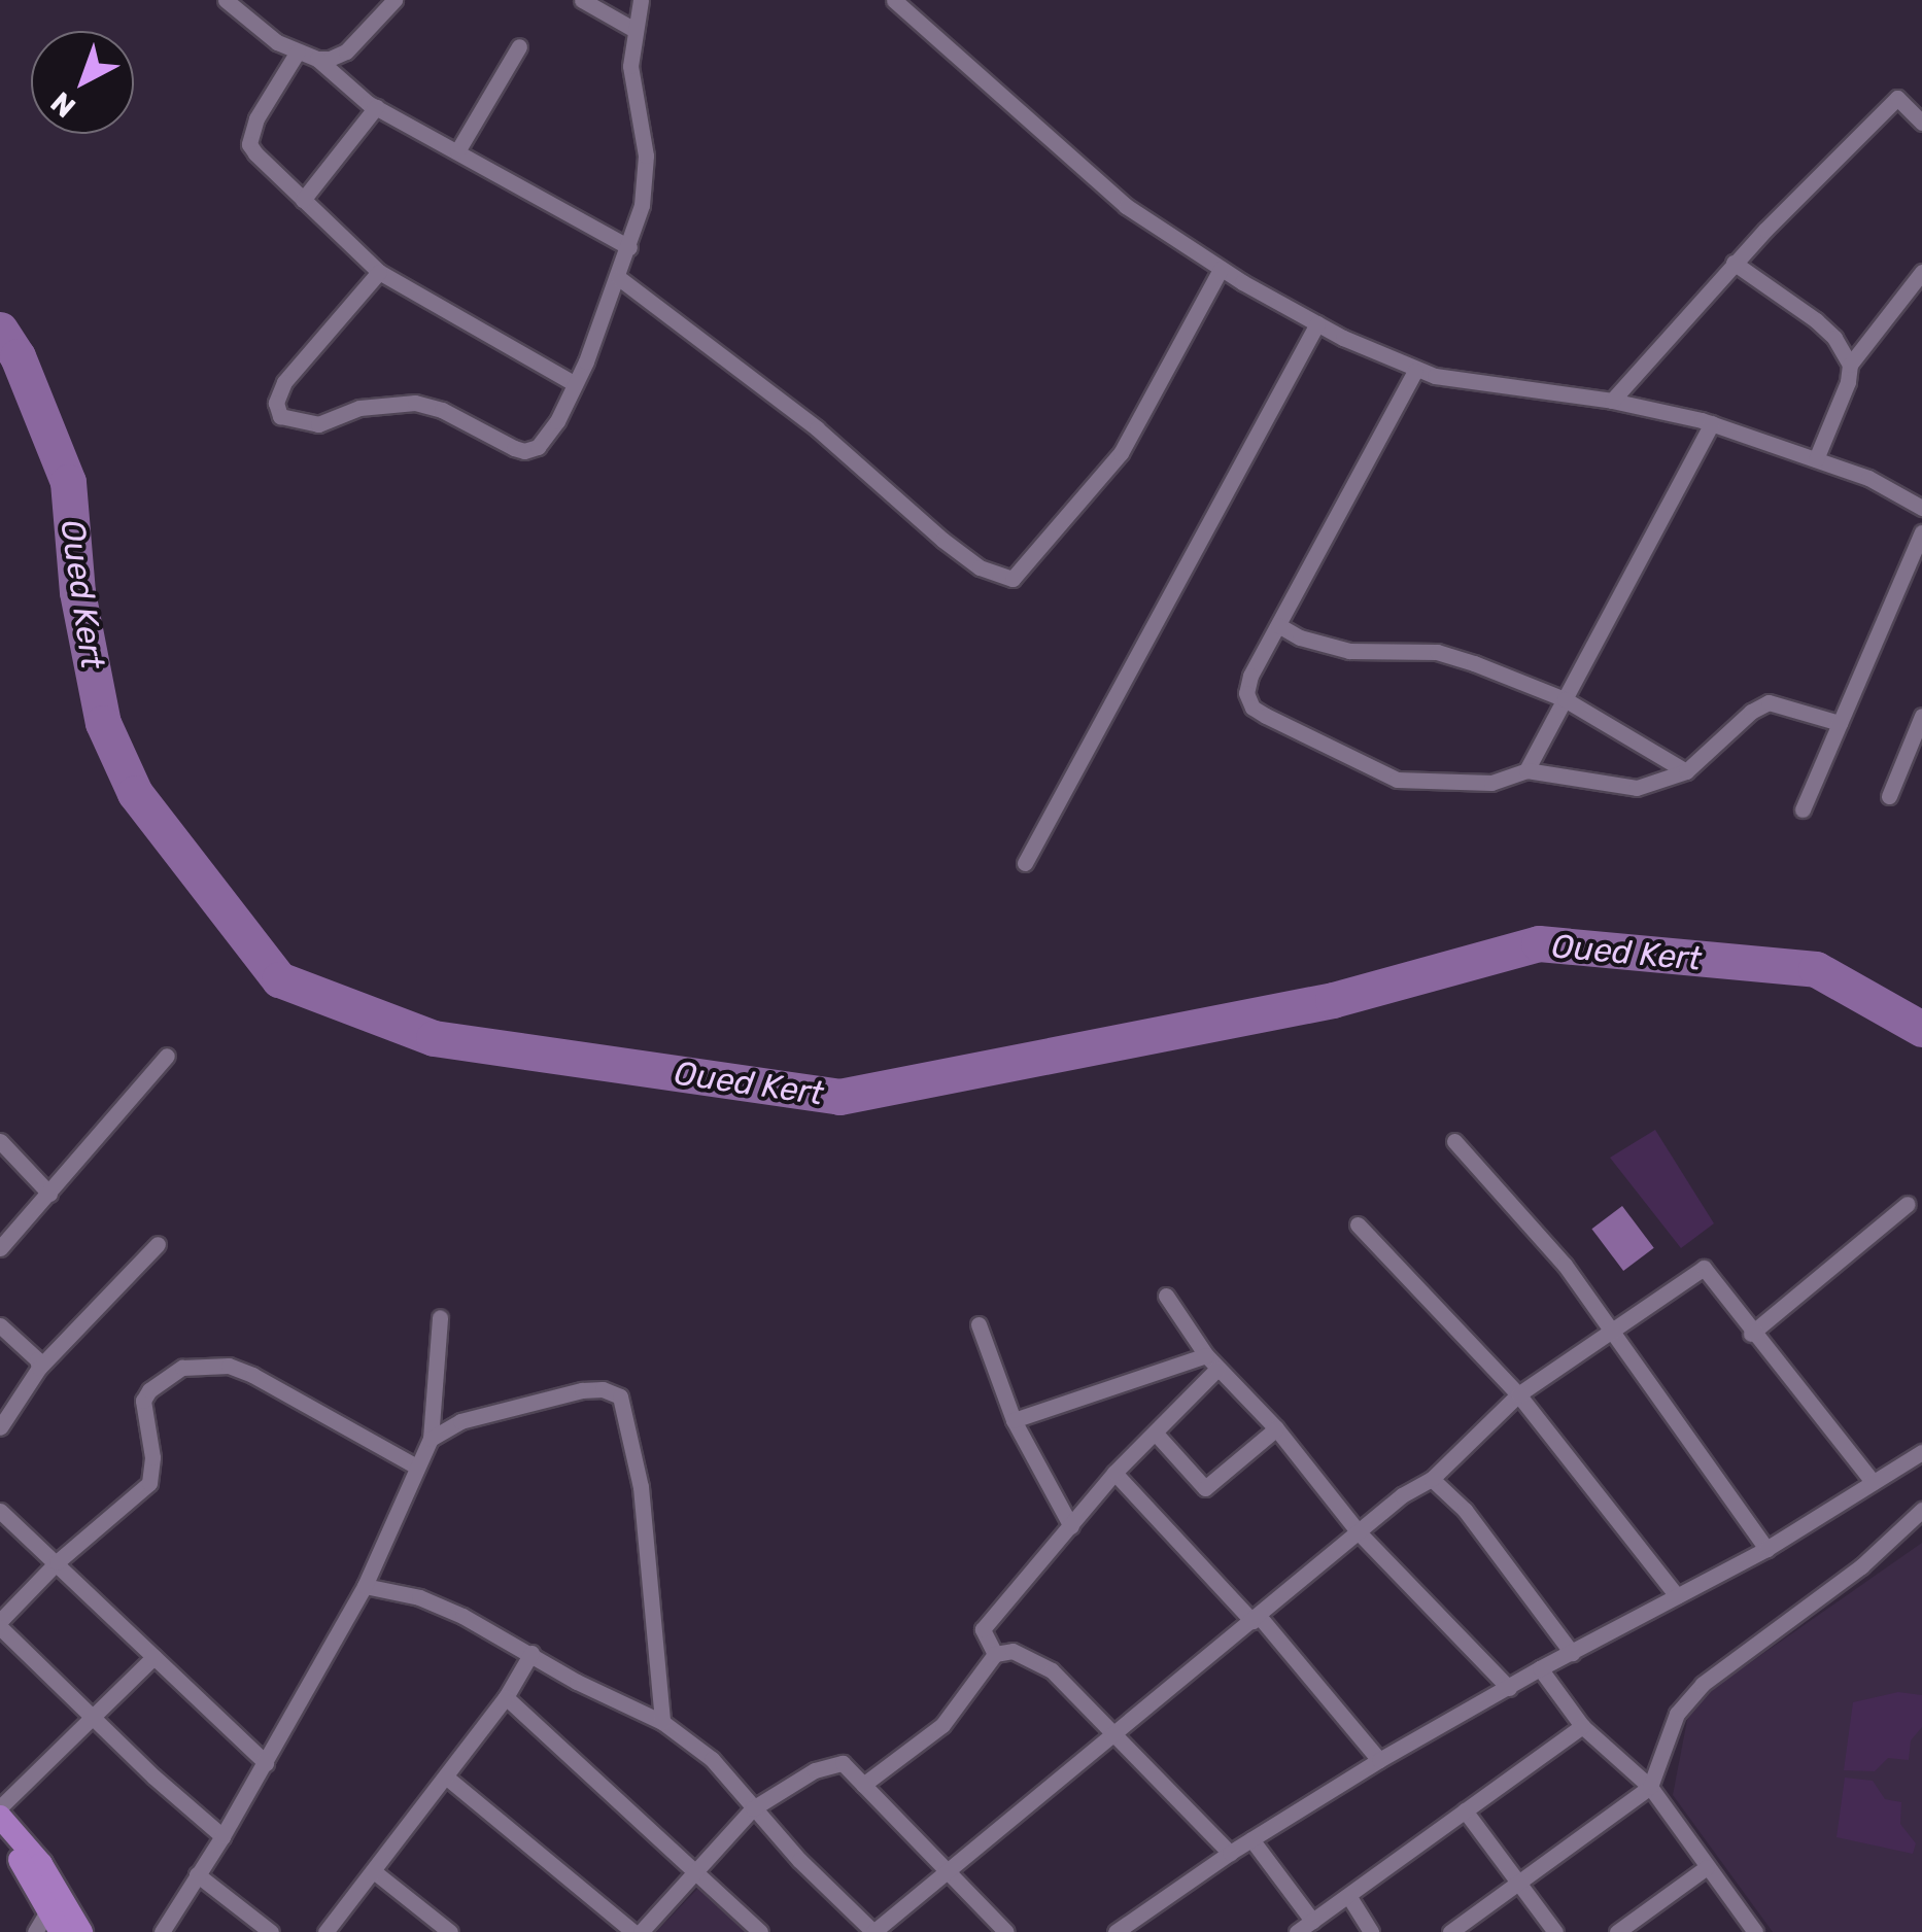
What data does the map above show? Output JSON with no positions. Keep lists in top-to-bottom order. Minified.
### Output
{"water":["Oued Kert"],"north":"bottom left"}
